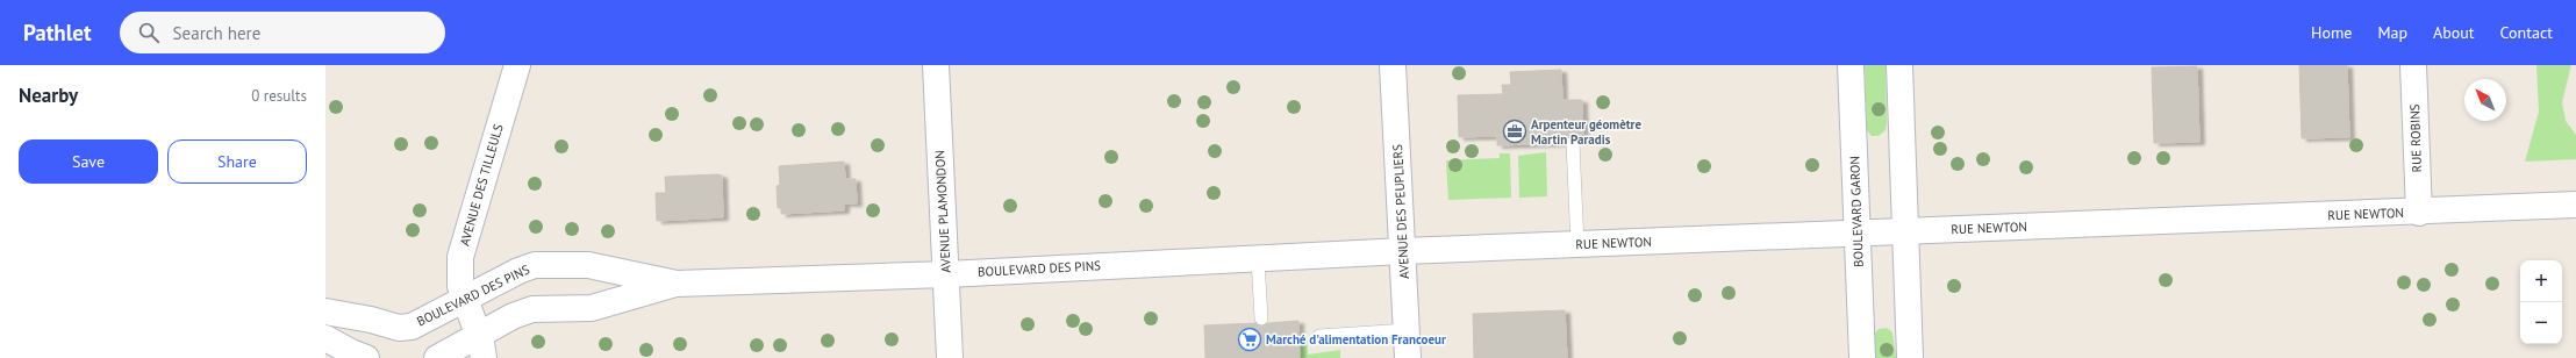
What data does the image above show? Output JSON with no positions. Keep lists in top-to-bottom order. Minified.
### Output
{"streets":{"street":["RUE ROBINS","AVENUE DES TILLEULS","AVENUE PLAMONDON","AVENUE DES PEUPLIERS","BOULEVARD GARON","RUE NEWTON","BOULEVARD DES PINS"]},"crossings":[["RUE ROBINS","RUE NEWTON"],["AVENUE DES TILLEULS","BOULEVARD DES PINS"],["AVENUE PLAMONDON","BOULEVARD DES PINS"],["AVENUE DES PEUPLIERS","RUE NEWTON"],["AVENUE DES PEUPLIERS","BOULEVARD DES PINS"],["BOULEVARD GARON","RUE NEWTON"],["RUE NEWTON","BOULEVARD DES PINS"]],"places":{"office":["Arpenteur géomètre Martin Paradis"],"supermarket":["Marché d'alimentation Francoeur"]},"north":"top left","page":{"header":"Pathlet","search":"Search here","nav":["Home","Map","About","Contact"],"heading":["Nearby","0 results"],"buttons":["Save","Share"],"map_buttons":["+","−"]}}
